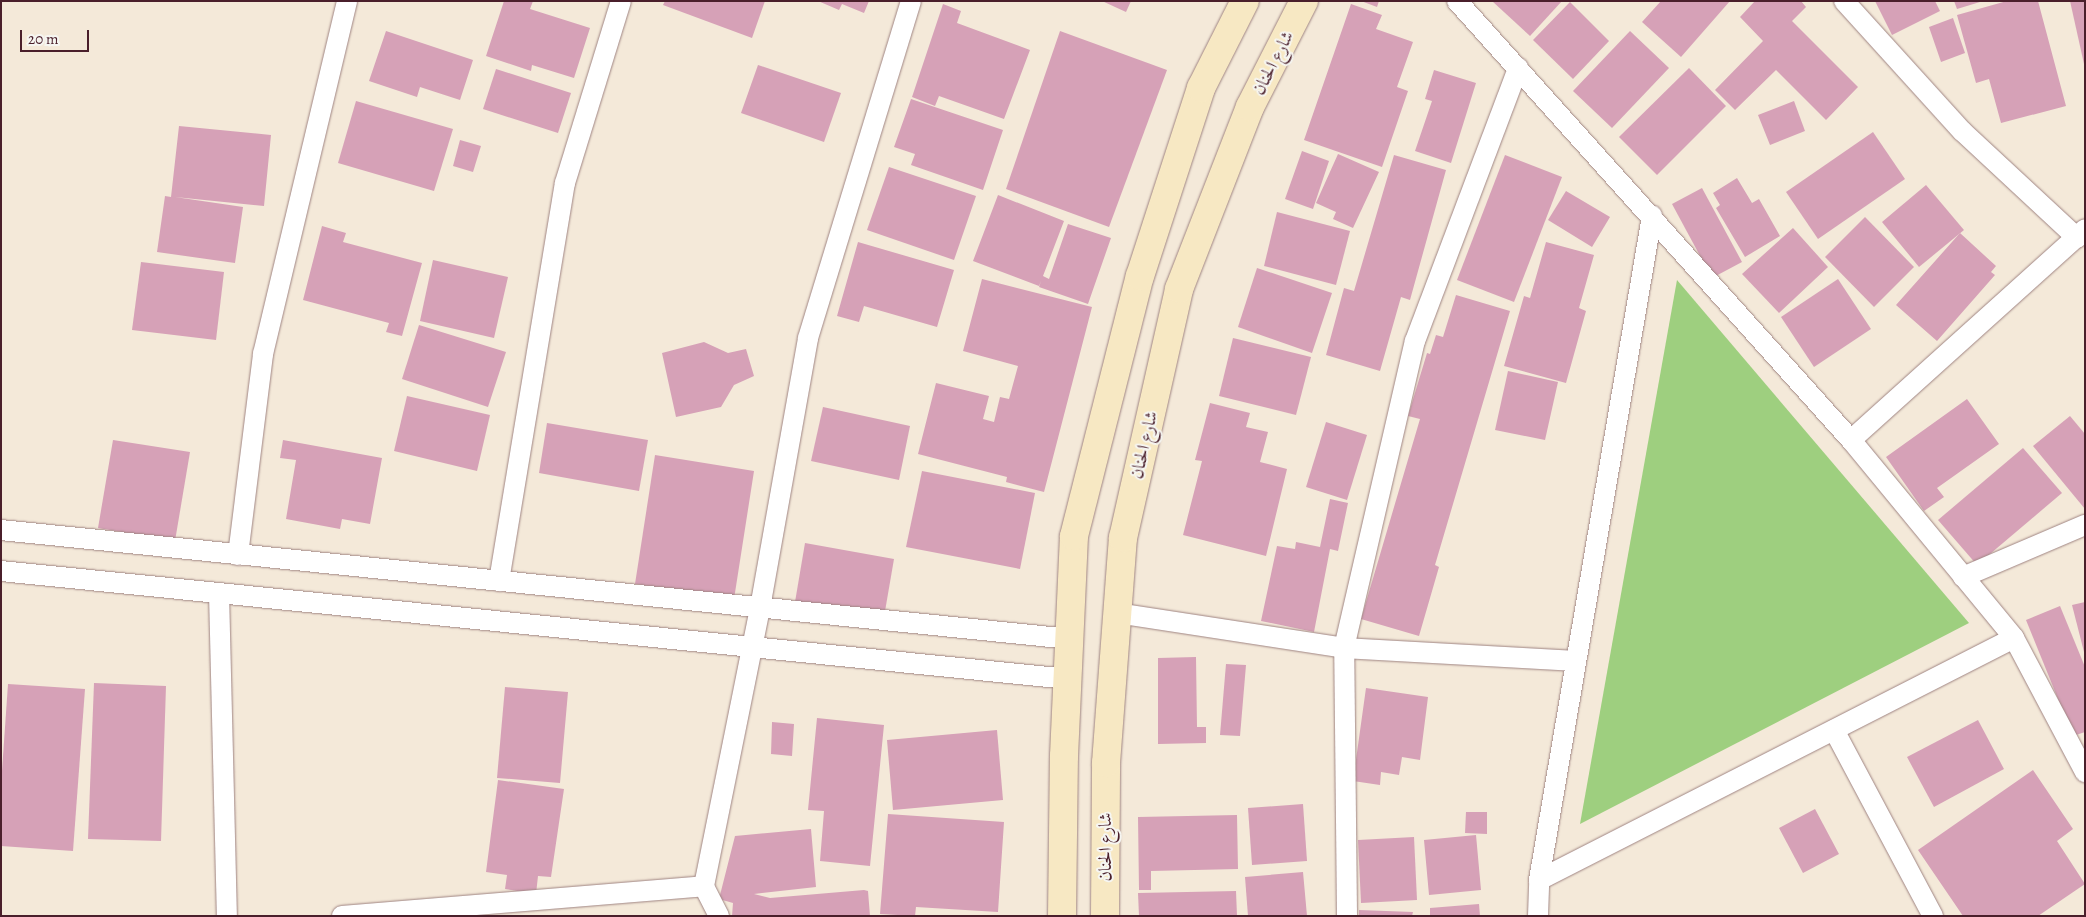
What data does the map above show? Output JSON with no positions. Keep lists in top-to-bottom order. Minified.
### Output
{"streets":{"main road":["شارع الحنان"]},"scale_bar":"20 m"}
